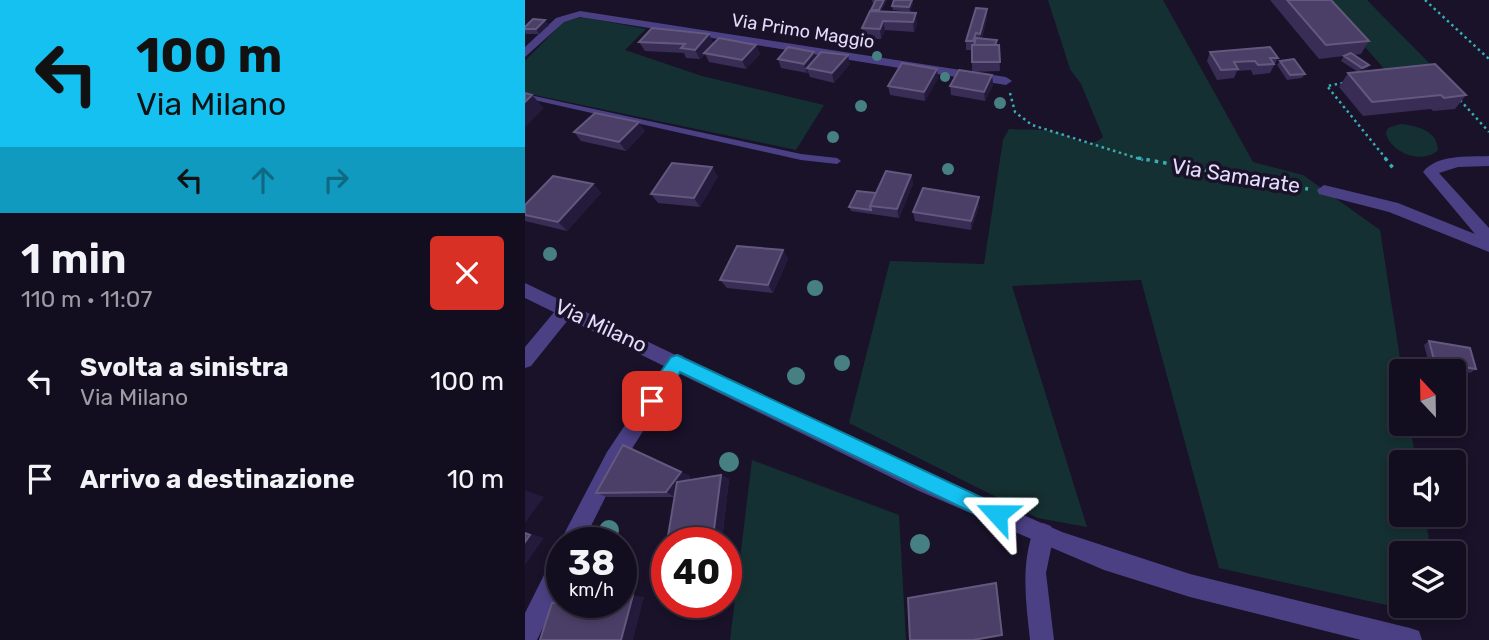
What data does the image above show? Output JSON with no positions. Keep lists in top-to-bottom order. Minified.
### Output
{"streets":{"street":["Via Primo Maggio","Via Samarate","Via Milano"]},"crossings":[["Via Primo Maggio","Via Samarate"]],"north":"top","page":{"turn":["100 m","Via Milano"],"heading":["1 min","110 m · 11:07"],"list":[{"name":"Svolta a sinistra","note":"Via Milano","value":"100 m"},{"name":"Arrivo a destinazione","value":"10 m"}],"speed":"38 km/h","limit":"40"}}
